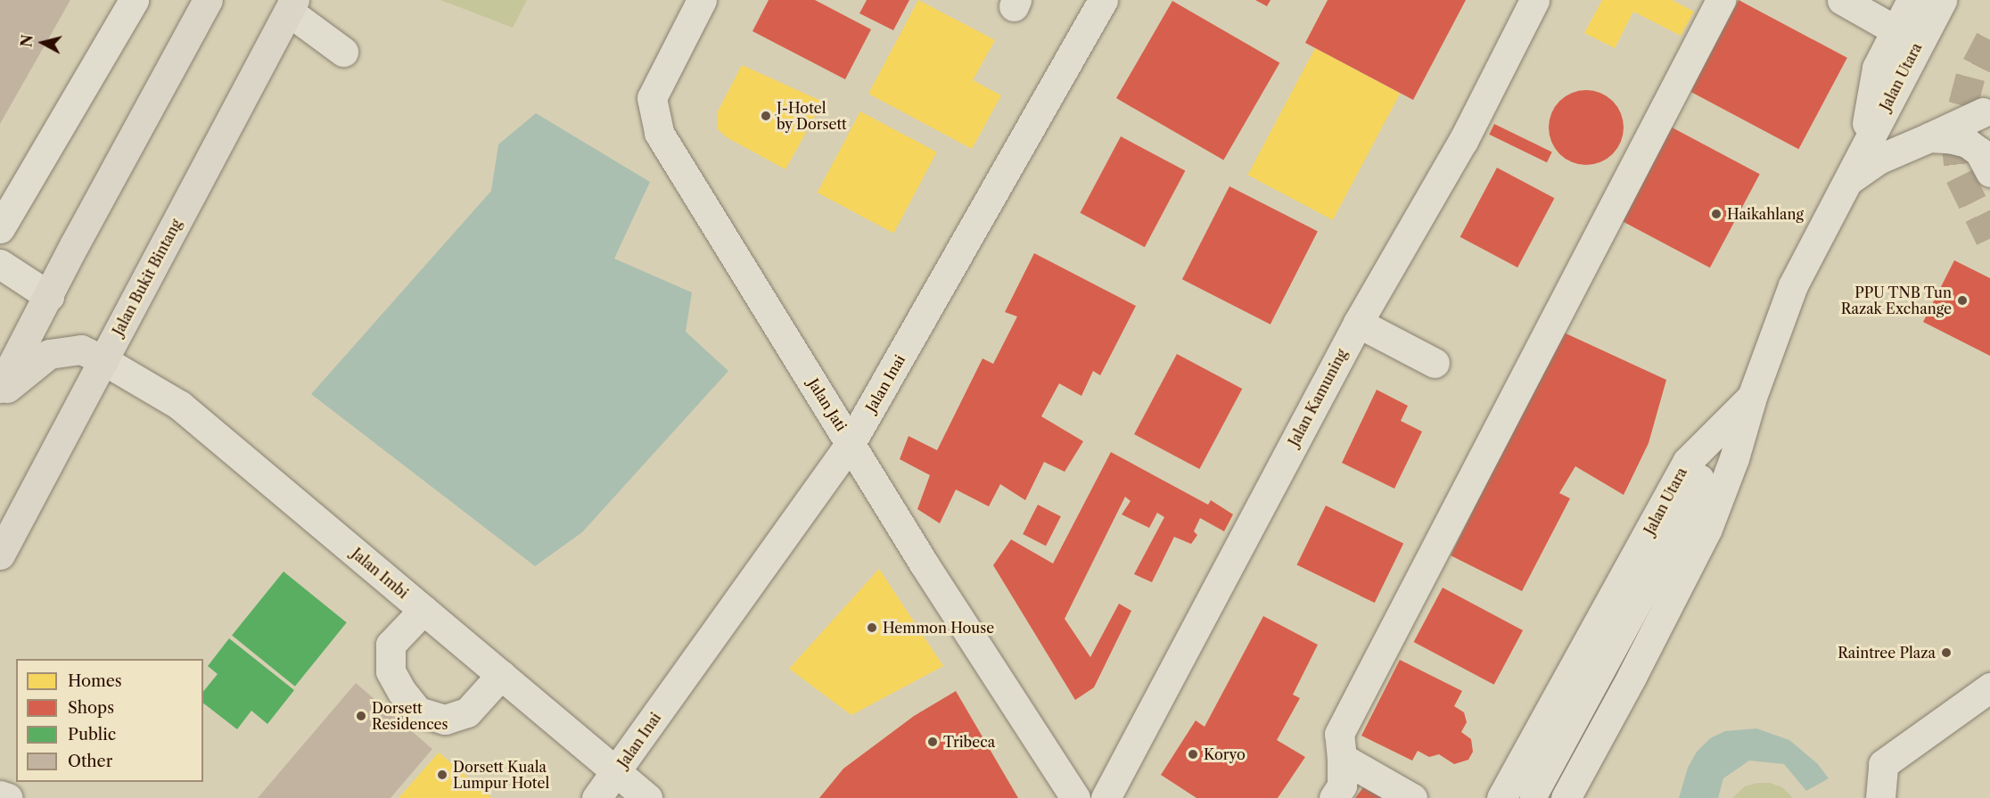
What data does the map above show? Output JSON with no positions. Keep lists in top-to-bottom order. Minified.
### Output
{"streets":{"main road":["Jalan Bukit Bintang"],"street":["Jalan Utara","Jalan Inai","Jalan Kamuning","Jalan Jati","Jalan Imbi"]},"crossings":[["Jalan Bukit Bintang","Jalan Imbi"],["Jalan Inai","Jalan Jati"],["Jalan Inai","Jalan Imbi"]],"places":["J-Hotel by Dorsett","Haikahlang","PPU TNB Tun Razak Exchange","Hemmon House","Raintree Plaza","Dorsett Residences","Tribeca","Koryo","Dorsett Kuala Lumpur Hotel"],"legend":["Homes","Shops","Public","Other"],"north":"left"}
